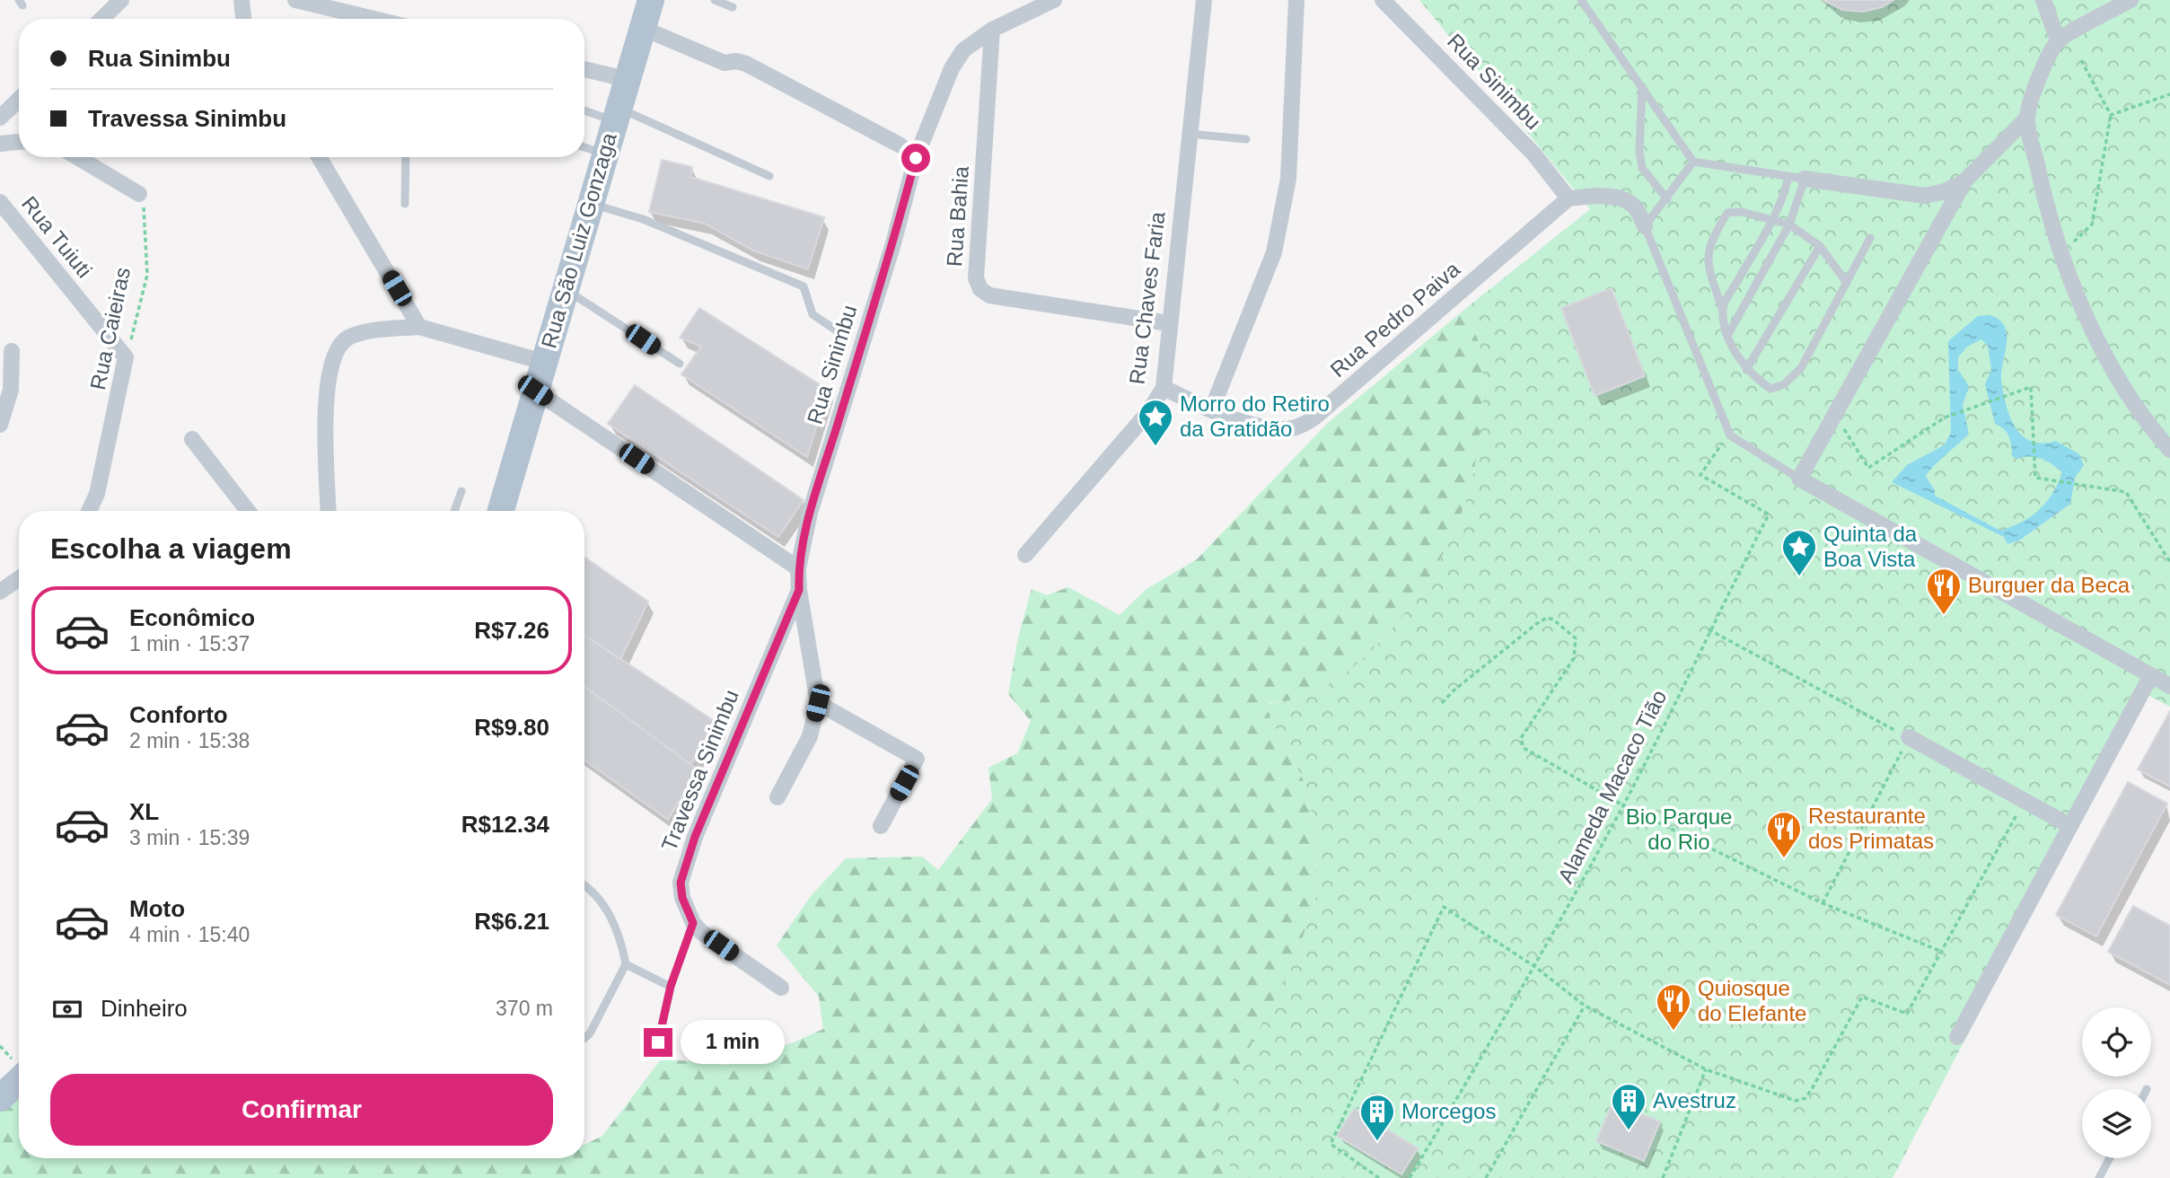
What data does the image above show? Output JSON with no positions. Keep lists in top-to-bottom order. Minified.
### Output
{"streets":{"main road":["Rua São Luiz Gonzaga"],"street":["Rua Sinimbu","Rua Bahia","Rua Tuiuti","Rua Chaves Faria","Rua Pedro Paiva","Rua Caieiras","Travessa Sinimbu"],"path":["Alameda Macaco Tião"]},"crossings":[["Rua Sinimbu","Rua Bahia"],["Rua Sinimbu","Rua Pedro Paiva"],["Rua Sinimbu","Travessa Sinimbu"],["Rua Bahia","Rua Chaves Faria"],["Rua Tuiuti","Rua Caieiras"],["Rua Chaves Faria","Rua Pedro Paiva"]],"parks":["Bio Parque do Rio"],"places":{"place":["Morro do Retiro da Gratidão","Quinta da Boa Vista"],"restaurant":["Burguer da Beca","Restaurante dos Primatas","Quiosque do Elefante"],"building":["Avestruz","Morcegos"]},"page":{"banner":["Rua Sinimbu","Travessa Sinimbu"],"heading":"Escolha a viagem","list":[{"name":"Econômico","note":"1 min · 15:37","value":"R$7.26"},{"name":"Conforto","note":"2 min · 15:38","value":"R$9.80"},{"name":"XL","note":"3 min · 15:39","value":"R$12.34"},{"name":"Moto","note":"4 min · 15:40","value":"R$6.21"}],"pay":["Dinheiro","370 m"],"bubble":"1 min","buttons":"Confirmar"}}
